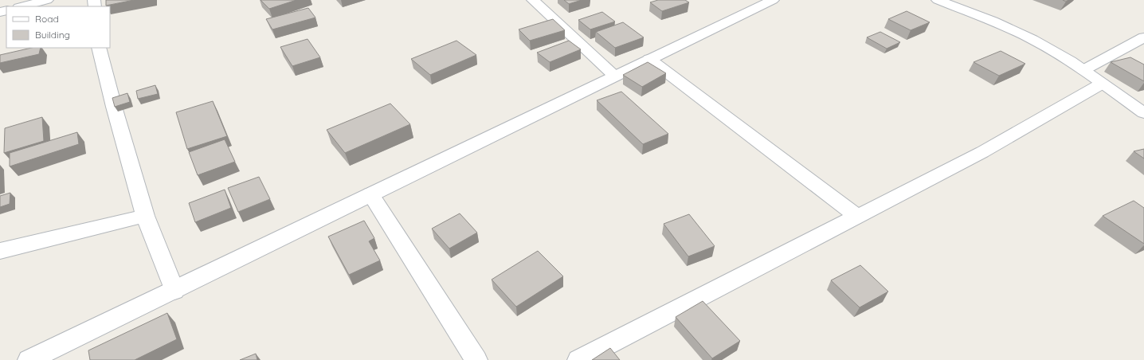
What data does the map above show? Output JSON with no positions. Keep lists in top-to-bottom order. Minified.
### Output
{"legend":["Road","Building"]}
